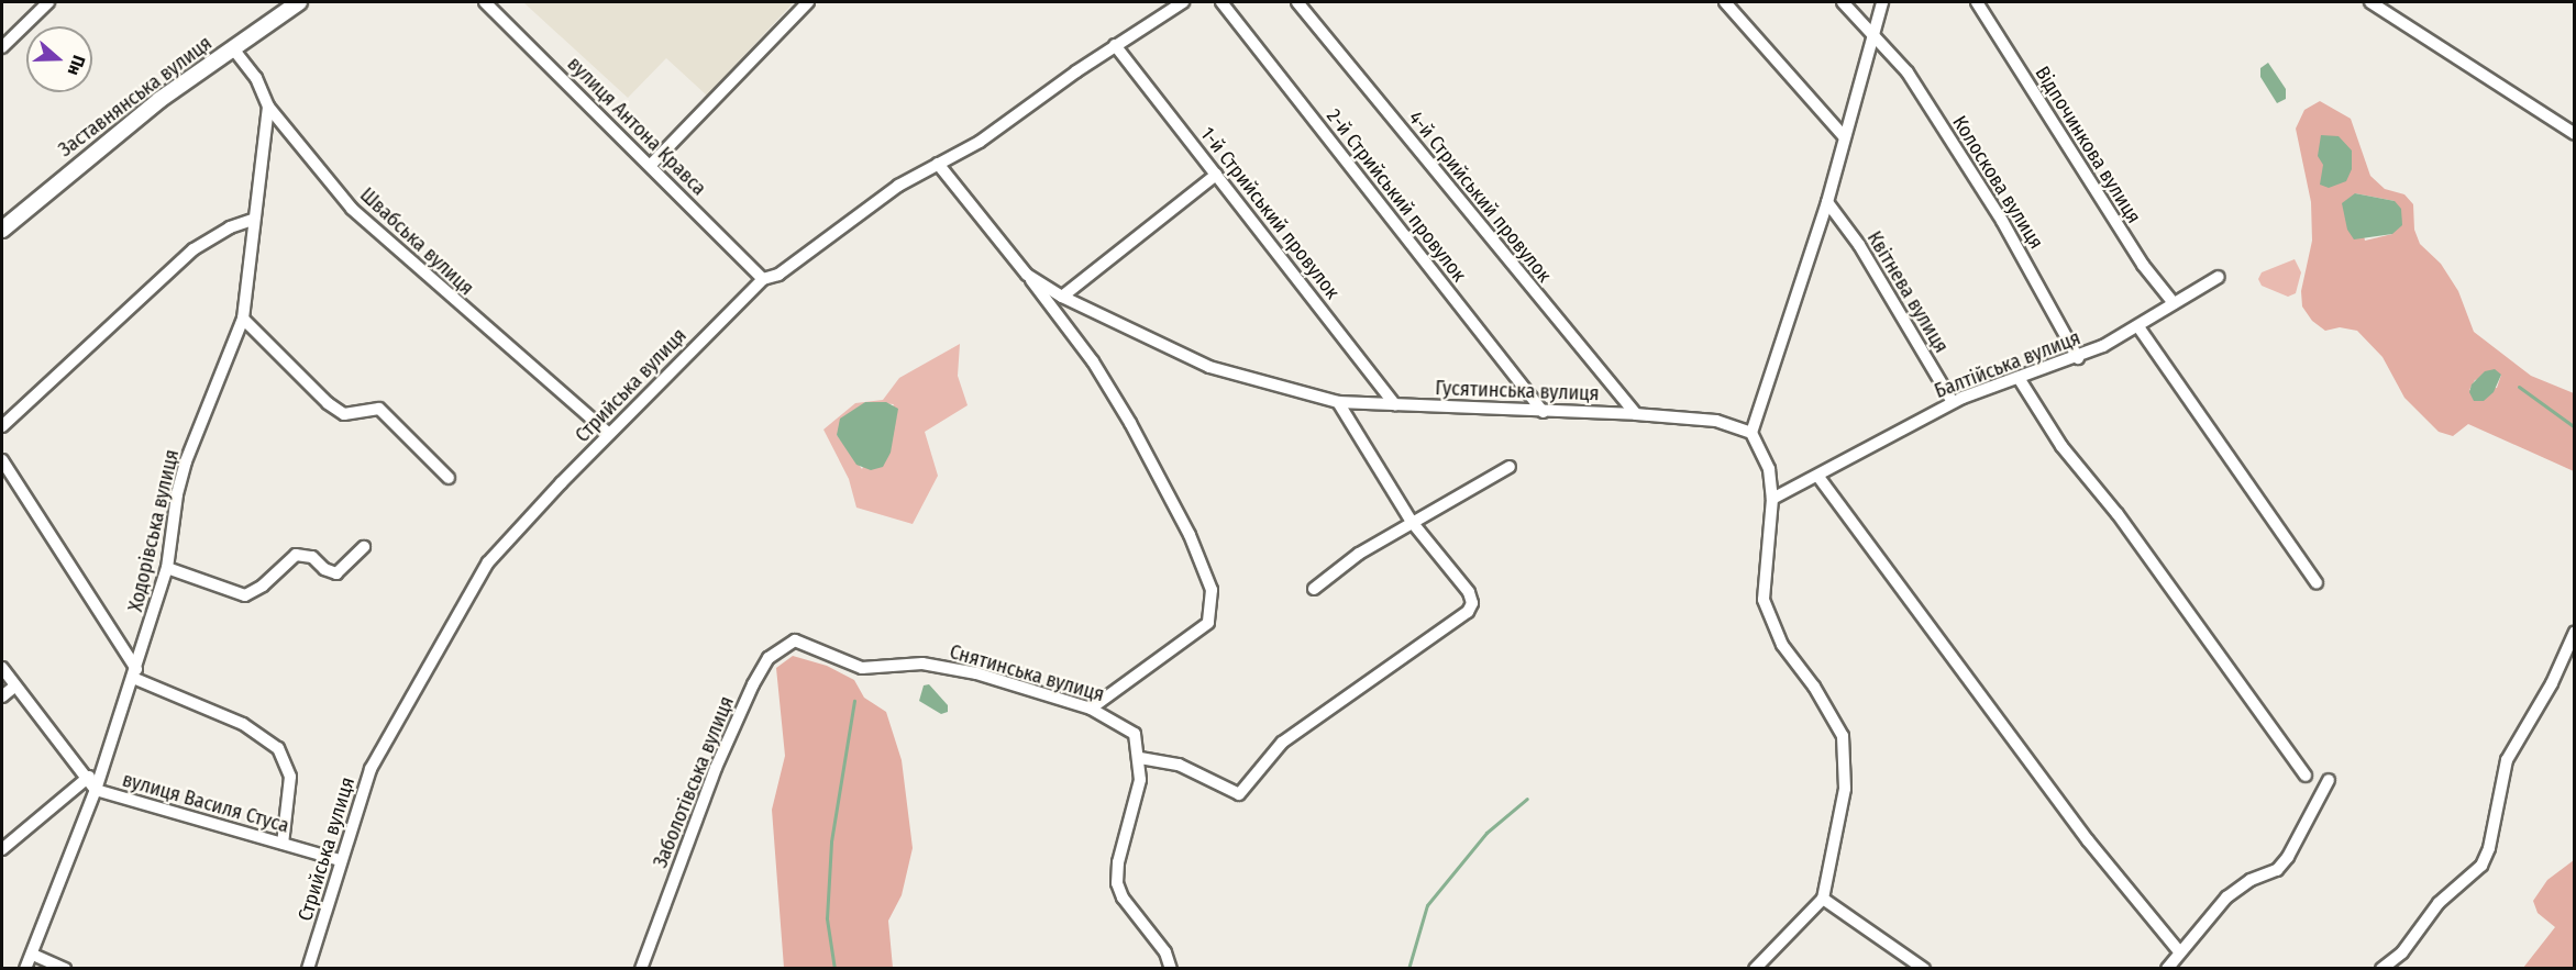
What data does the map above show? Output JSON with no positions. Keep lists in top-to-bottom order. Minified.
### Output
{"streets":{"street":["Заставнянська вулиця","вулиця Антона Кравса","Відпочинкова вулиця","Колоскова вулиця","2-й Стрийський провулок","4-й Стрийський провулок","1-й Стрийський провулок","Швабська вулиця","Квітнева вулиця","Балтійська вулиця","Стрийська вулиця","Гусятинська вулиця","Ходорівська вулиця","Снятинська вулиця","Заболотівська вулиця","вулиця Василя Стуса"]},"crossings":[["Заставнянська вулиця","Швабська вулиця"],["вулиця Антона Кравса","Стрийська вулиця"],["Відпочинкова вулиця","Балтійська вулиця"],["Колоскова вулиця","Балтійська вулиця"],["2-й Стрийський провулок","Гусятинська вулиця"],["4-й Стрийський провулок","Гусятинська вулиця"],["1-й Стрийський провулок","Стрийська вулиця"],["1-й Стрийський провулок","Гусятинська вулиця"],["Швабська вулиця","Стрийська вулиця"],["Швабська вулиця","Ходорівська вулиця"],["Квітнева вулиця","Балтійська вулиця"],["Стрийська вулиця","вулиця Василя Стуса"],["Ходорівська вулиця","вулиця Василя Стуса"],["Снятинська вулиця","Заболотівська вулиця"]],"north":"right"}
